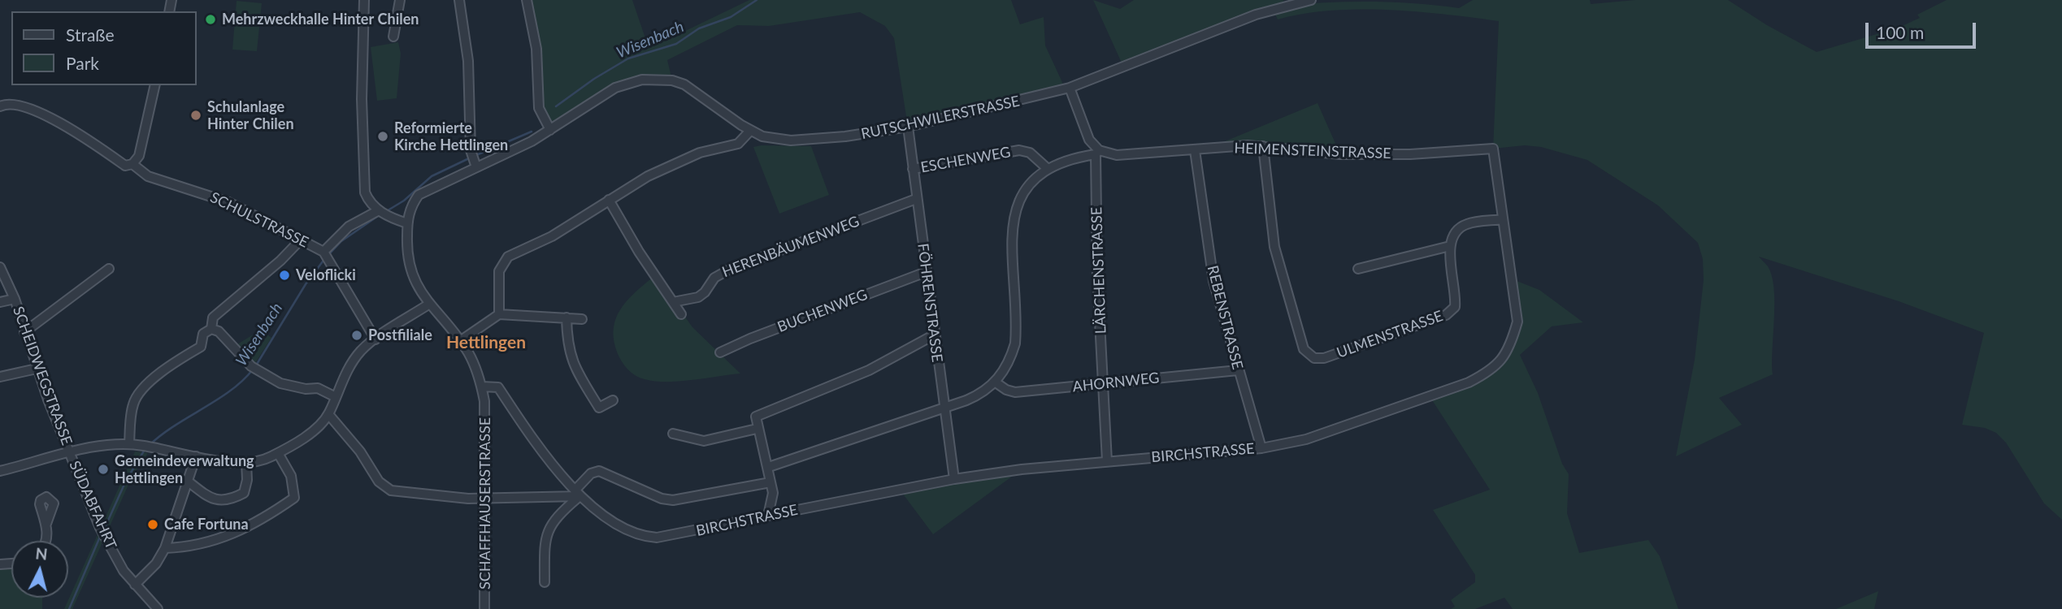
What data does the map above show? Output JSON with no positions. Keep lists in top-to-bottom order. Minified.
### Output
{"streets":{"street":["RUTSCHWILERSTRASSE","HEIMENSTEINSTRASSE","ESCHENWEG","SCHULSTRASSE","HERENBÄUMENWEG","LÄRCHENSTRASSE","FÖHRENSTRASSE","BUCHENWEG","REBENSTRASSE","ULMENSTRASSE","SCHEIDWEGSTRASSE","AHORNWEG","BIRCHSTRASSE","SCHAFFHAUSERSTRASSE","SÜDABFAHRT"]},"crossings":[["RUTSCHWILERSTRASSE","FÖHRENSTRASSE"],["RUTSCHWILERSTRASSE","SCHAFFHAUSERSTRASSE"],["HEIMENSTEINSTRASSE","LÄRCHENSTRASSE"],["HEIMENSTEINSTRASSE","REBENSTRASSE"],["HEIMENSTEINSTRASSE","ULMENSTRASSE"],["HEIMENSTEINSTRASSE","BIRCHSTRASSE"],["ESCHENWEG","FÖHRENSTRASSE"],["HERENBÄUMENWEG","FÖHRENSTRASSE"],["LÄRCHENSTRASSE","AHORNWEG"],["LÄRCHENSTRASSE","BIRCHSTRASSE"],["FÖHRENSTRASSE","BUCHENWEG"],["FÖHRENSTRASSE","BIRCHSTRASSE"],["REBENSTRASSE","AHORNWEG"],["REBENSTRASSE","BIRCHSTRASSE"],["SCHEIDWEGSTRASSE","SÜDABFAHRT"],["BIRCHSTRASSE","SCHAFFHAUSERSTRASSE"]],"districts":["Hettlingen"],"water":["Wisenbach"],"places":["Mehrzweckhalle Hinter Chilen","Schulanlage Hinter Chilen","Reformierte Kirche Hettlingen","Veloflicki","Postfiliale","Gemeindeverwaltung Hettlingen","Cafe Fortuna"],"legend":["Straße","Park"],"scale_bar":"100 m","north":"top"}
